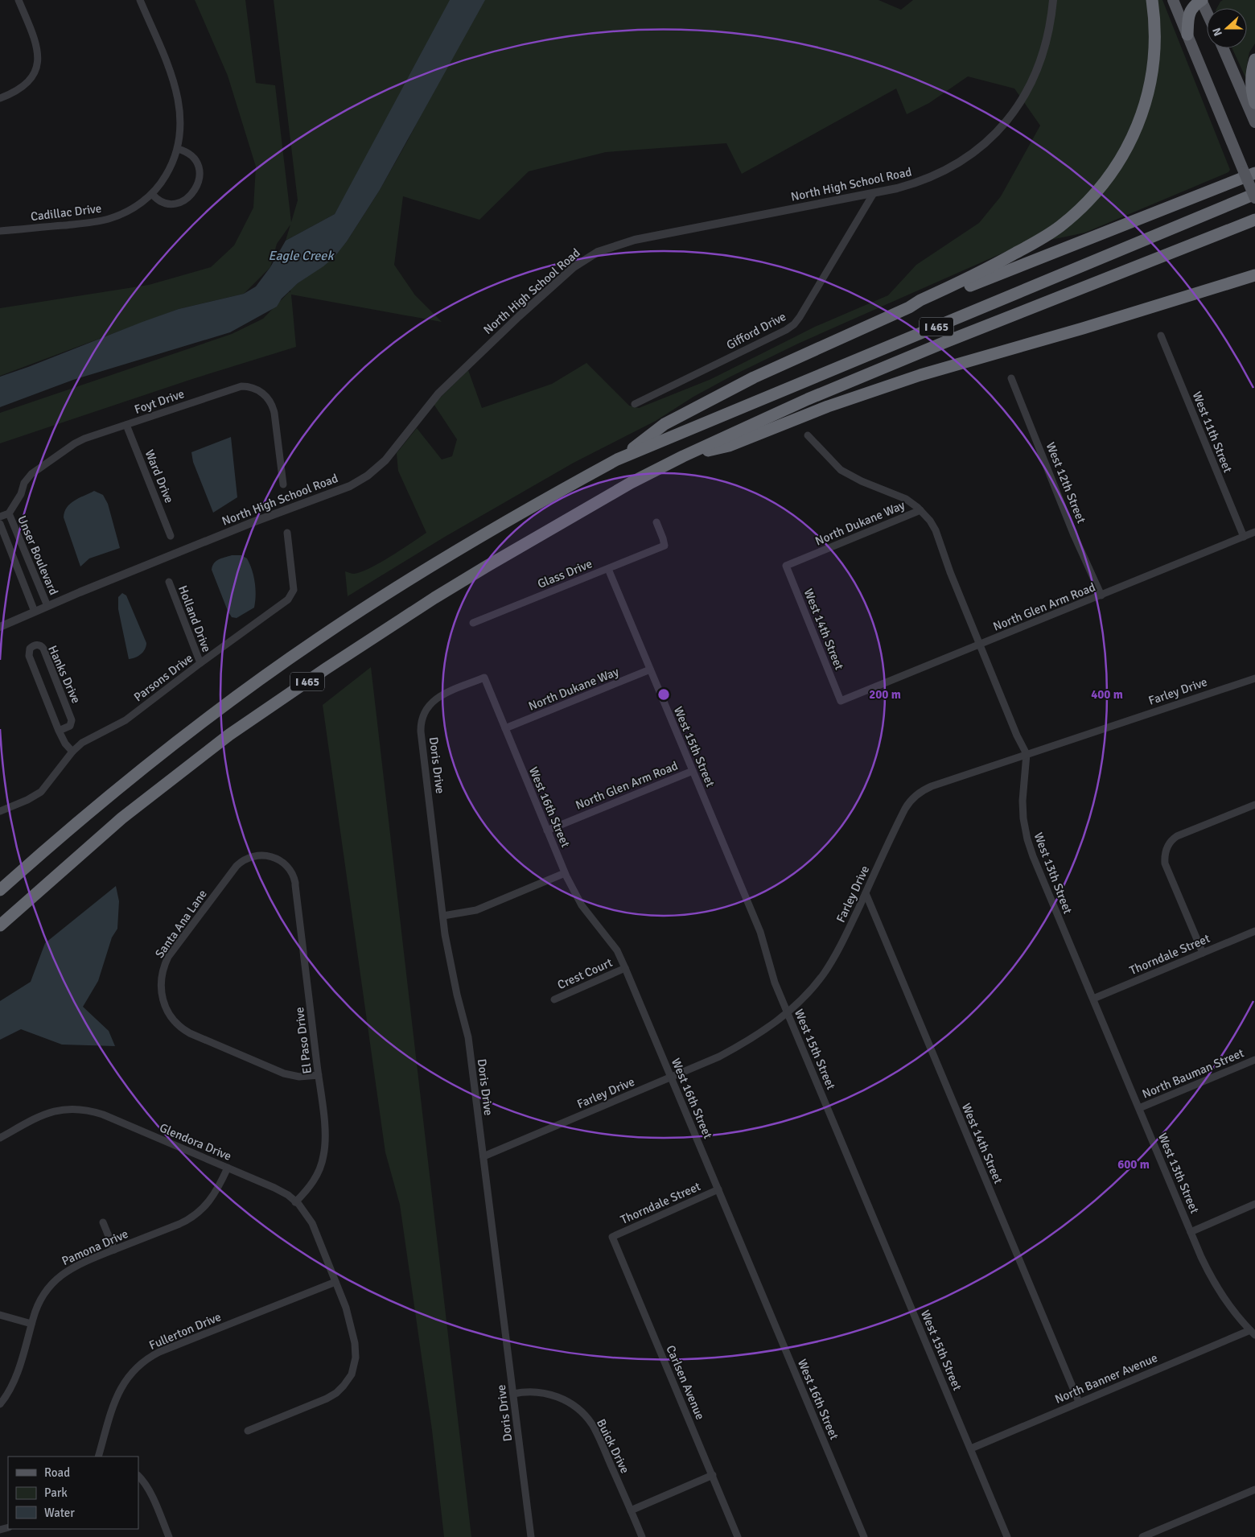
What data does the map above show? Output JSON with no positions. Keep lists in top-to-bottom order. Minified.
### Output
{"streets":{"highway":["I 465"],"street":["North High School Road","Cadillac Drive","Gifford Drive","Foyt Drive","West 11th Street","Ward Drive","West 12th Street","North Dukane Way","Unser Boulevard","Glass Drive","North Glen Arm Road","Holland Drive","West 14th Street","Hanks Drive","Parsons Drive","Farley Drive","West 15th Street","Doris Drive","West 16th Street","West 13th Street","Santa Ana Lane","Thorndale Street","Crest Court","El Paso Drive","North Bauman Street","Glendora Drive","Pamona Drive","Fullerton Drive","North Banner Avenue","Carlsen Avenue","Buick Drive"]},"crossings":[["North High School Road","Gifford Drive"],["North High School Road","Unser Boulevard"],["Foyt Drive","Ward Drive"],["Foyt Drive","Unser Boulevard"],["West 11th Street","North Glen Arm Road"],["West 12th Street","North Glen Arm Road"],["North Dukane Way","West 14th Street"],["North Dukane Way","West 15th Street"],["North Dukane Way","West 16th Street"],["Glass Drive","West 15th Street"],["North Glen Arm Road","West 14th Street"],["North Glen Arm Road","West 15th Street"],["North Glen Arm Road","West 16th Street"],["Holland Drive","Parsons Drive"],["West 14th Street","Farley Drive"],["West 14th Street","North Banner Avenue"],["Hanks Drive","Parsons Drive"],["Farley Drive","West 15th Street"],["Farley Drive","Doris Drive"],["Farley Drive","West 16th Street"],["Farley Drive","West 13th Street"],["West 15th Street","North Banner Avenue"],["Doris Drive","West 16th Street"],["Doris Drive","Buick Drive"],["West 16th Street","Thorndale Street"],["West 16th Street","Crest Court"],["West 13th Street","Thorndale Street"],["West 13th Street","North Bauman Street"],["West 13th Street","North Banner Avenue"],["Santa Ana Lane","El Paso Drive"],["Thorndale Street","Carlsen Avenue"],["El Paso Drive","Glendora Drive"],["Glendora Drive","Pamona Drive"],["Glendora Drive","Fullerton Drive"]],"water":["Eagle Creek"],"legend":["Road","Park","Water"],"north":"left","rings":["200 m","400 m","600 m"]}
